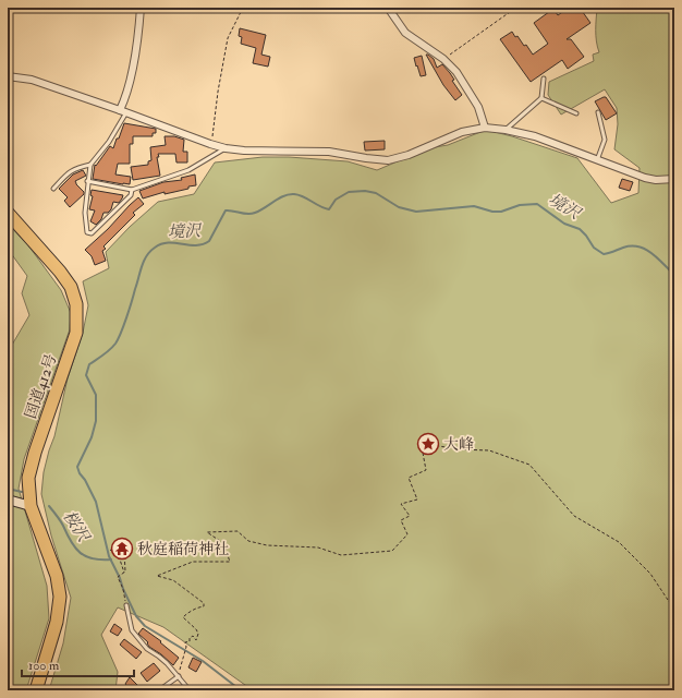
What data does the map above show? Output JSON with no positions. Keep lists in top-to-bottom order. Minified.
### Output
{"streets":{"highway":["国道412号"]},"water":["境沢","桜沢"],"places":{"place":["大峰"],"temple":["秋庭稲荷神社"]},"scale_bar":"100 m"}
